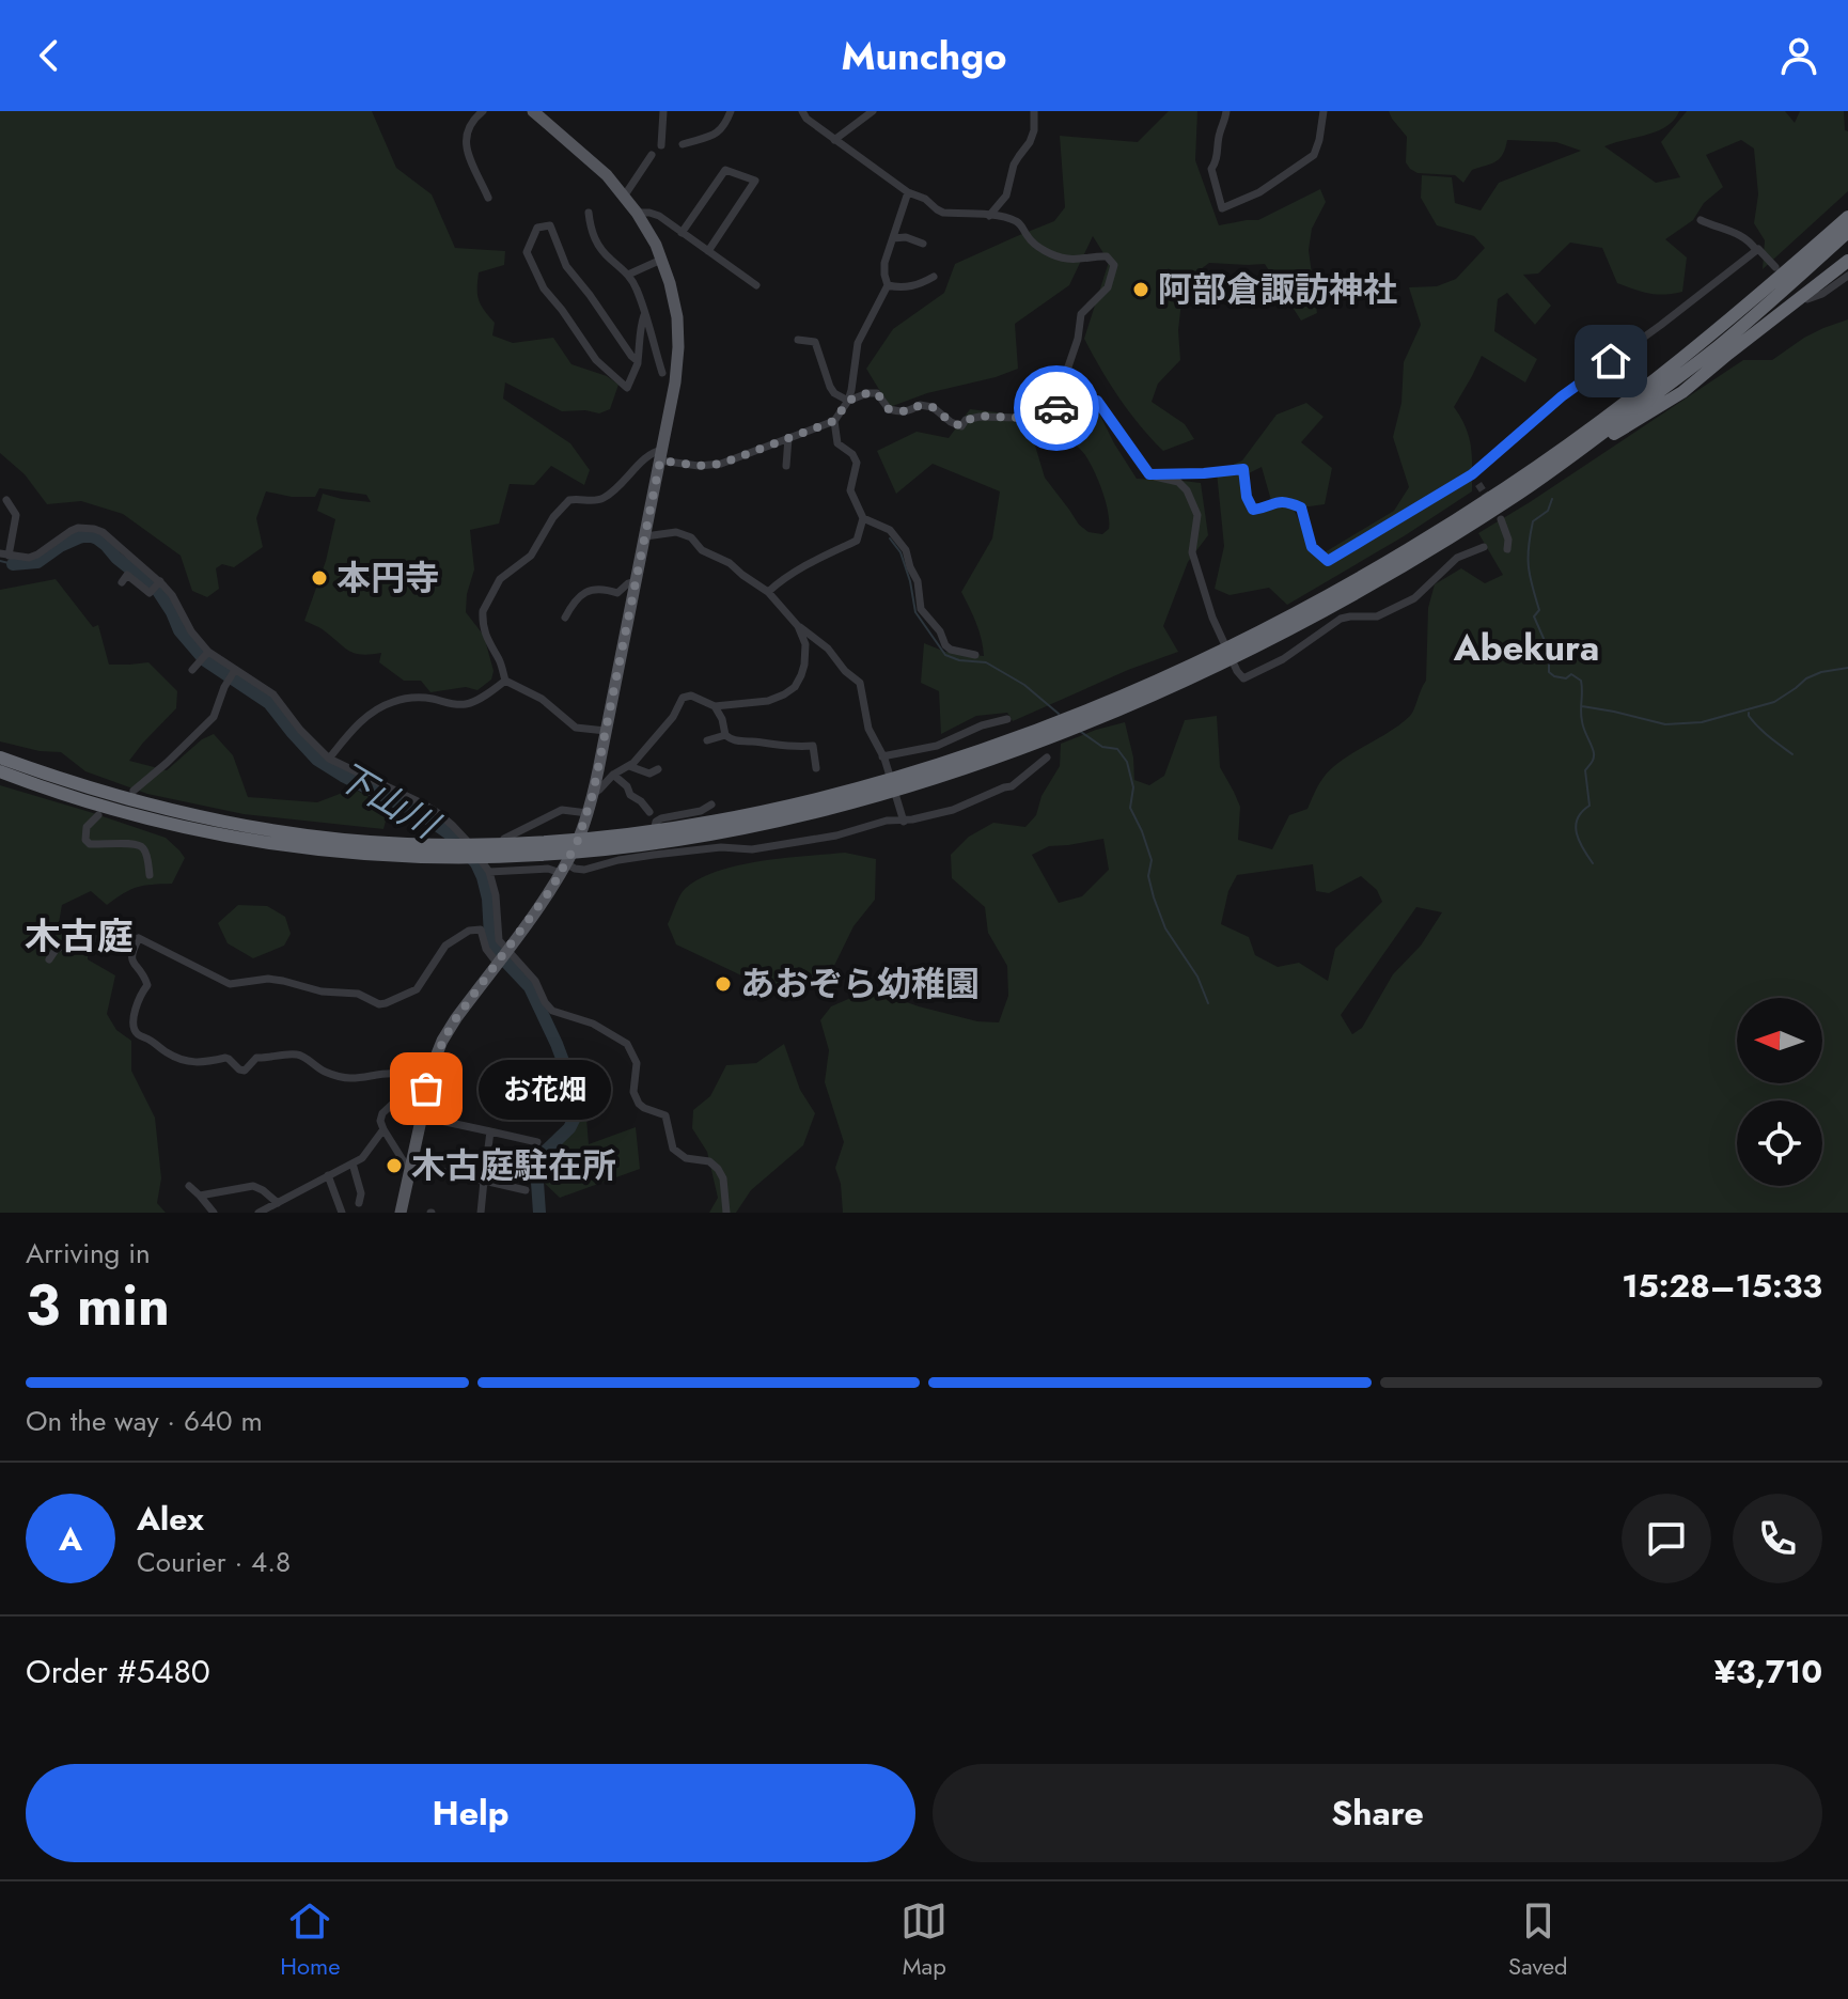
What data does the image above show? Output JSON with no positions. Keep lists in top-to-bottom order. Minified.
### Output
{"districts":["Abekura","木古庭"],"water":["下山川"],"places":["阿部倉諏訪神社","本円寺","あおぞら幼稚園","お花畑","木古庭駐在所"],"north":"left","page":{"header":"Munchgo","bubble":"お花畑","heading":["3 min","Arriving in","15:28–15:33"],"panel":["Alex","Courier · 4.8","Order #5480","¥3,710"],"bar":"On the way · 640 m","round":"A","buttons":["Help","Share"],"tabs":["Home","Map","Saved"]}}
